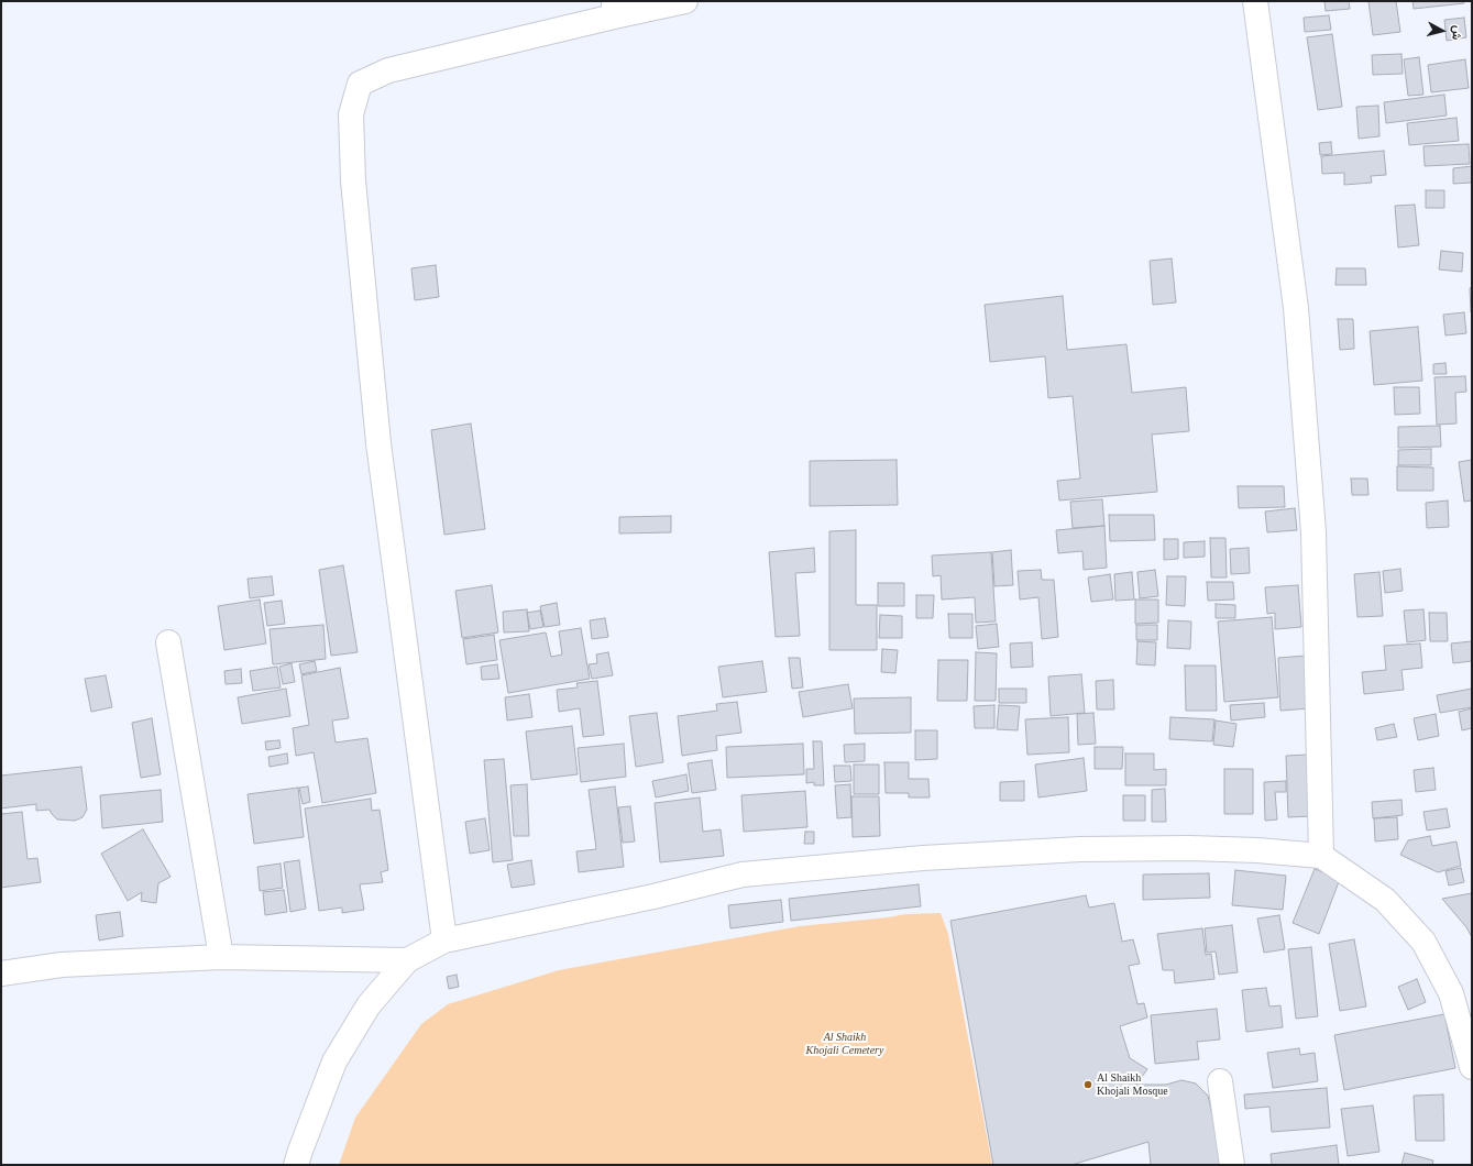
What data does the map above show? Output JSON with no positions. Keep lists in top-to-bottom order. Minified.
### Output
{"parks":["Al Shaikh Khojali Cemetery"],"places":["Al Shaikh Khojali Mosque"],"north":"right"}
